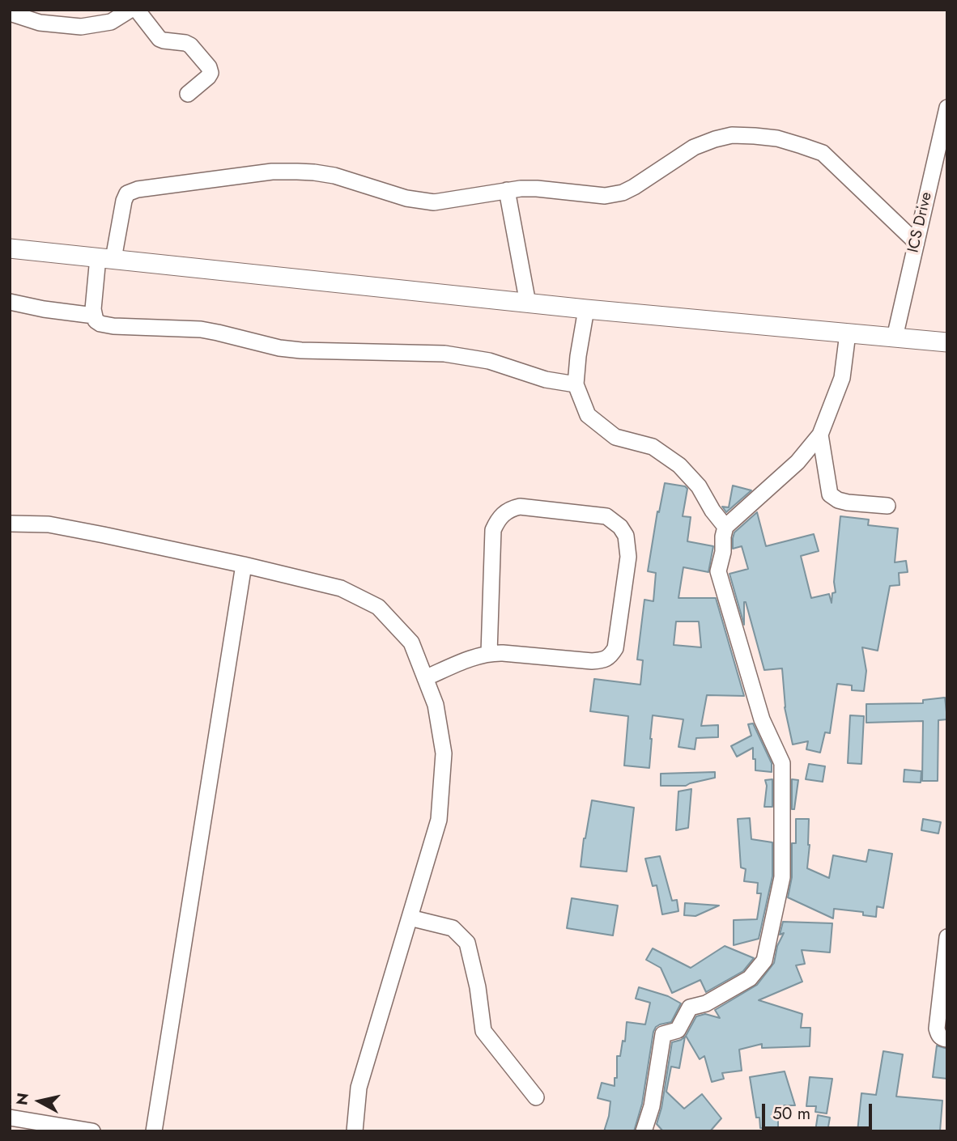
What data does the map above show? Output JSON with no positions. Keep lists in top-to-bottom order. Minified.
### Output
{"streets":{"street":["ICS Drive"]},"scale_bar":"50 m","north":"left"}
